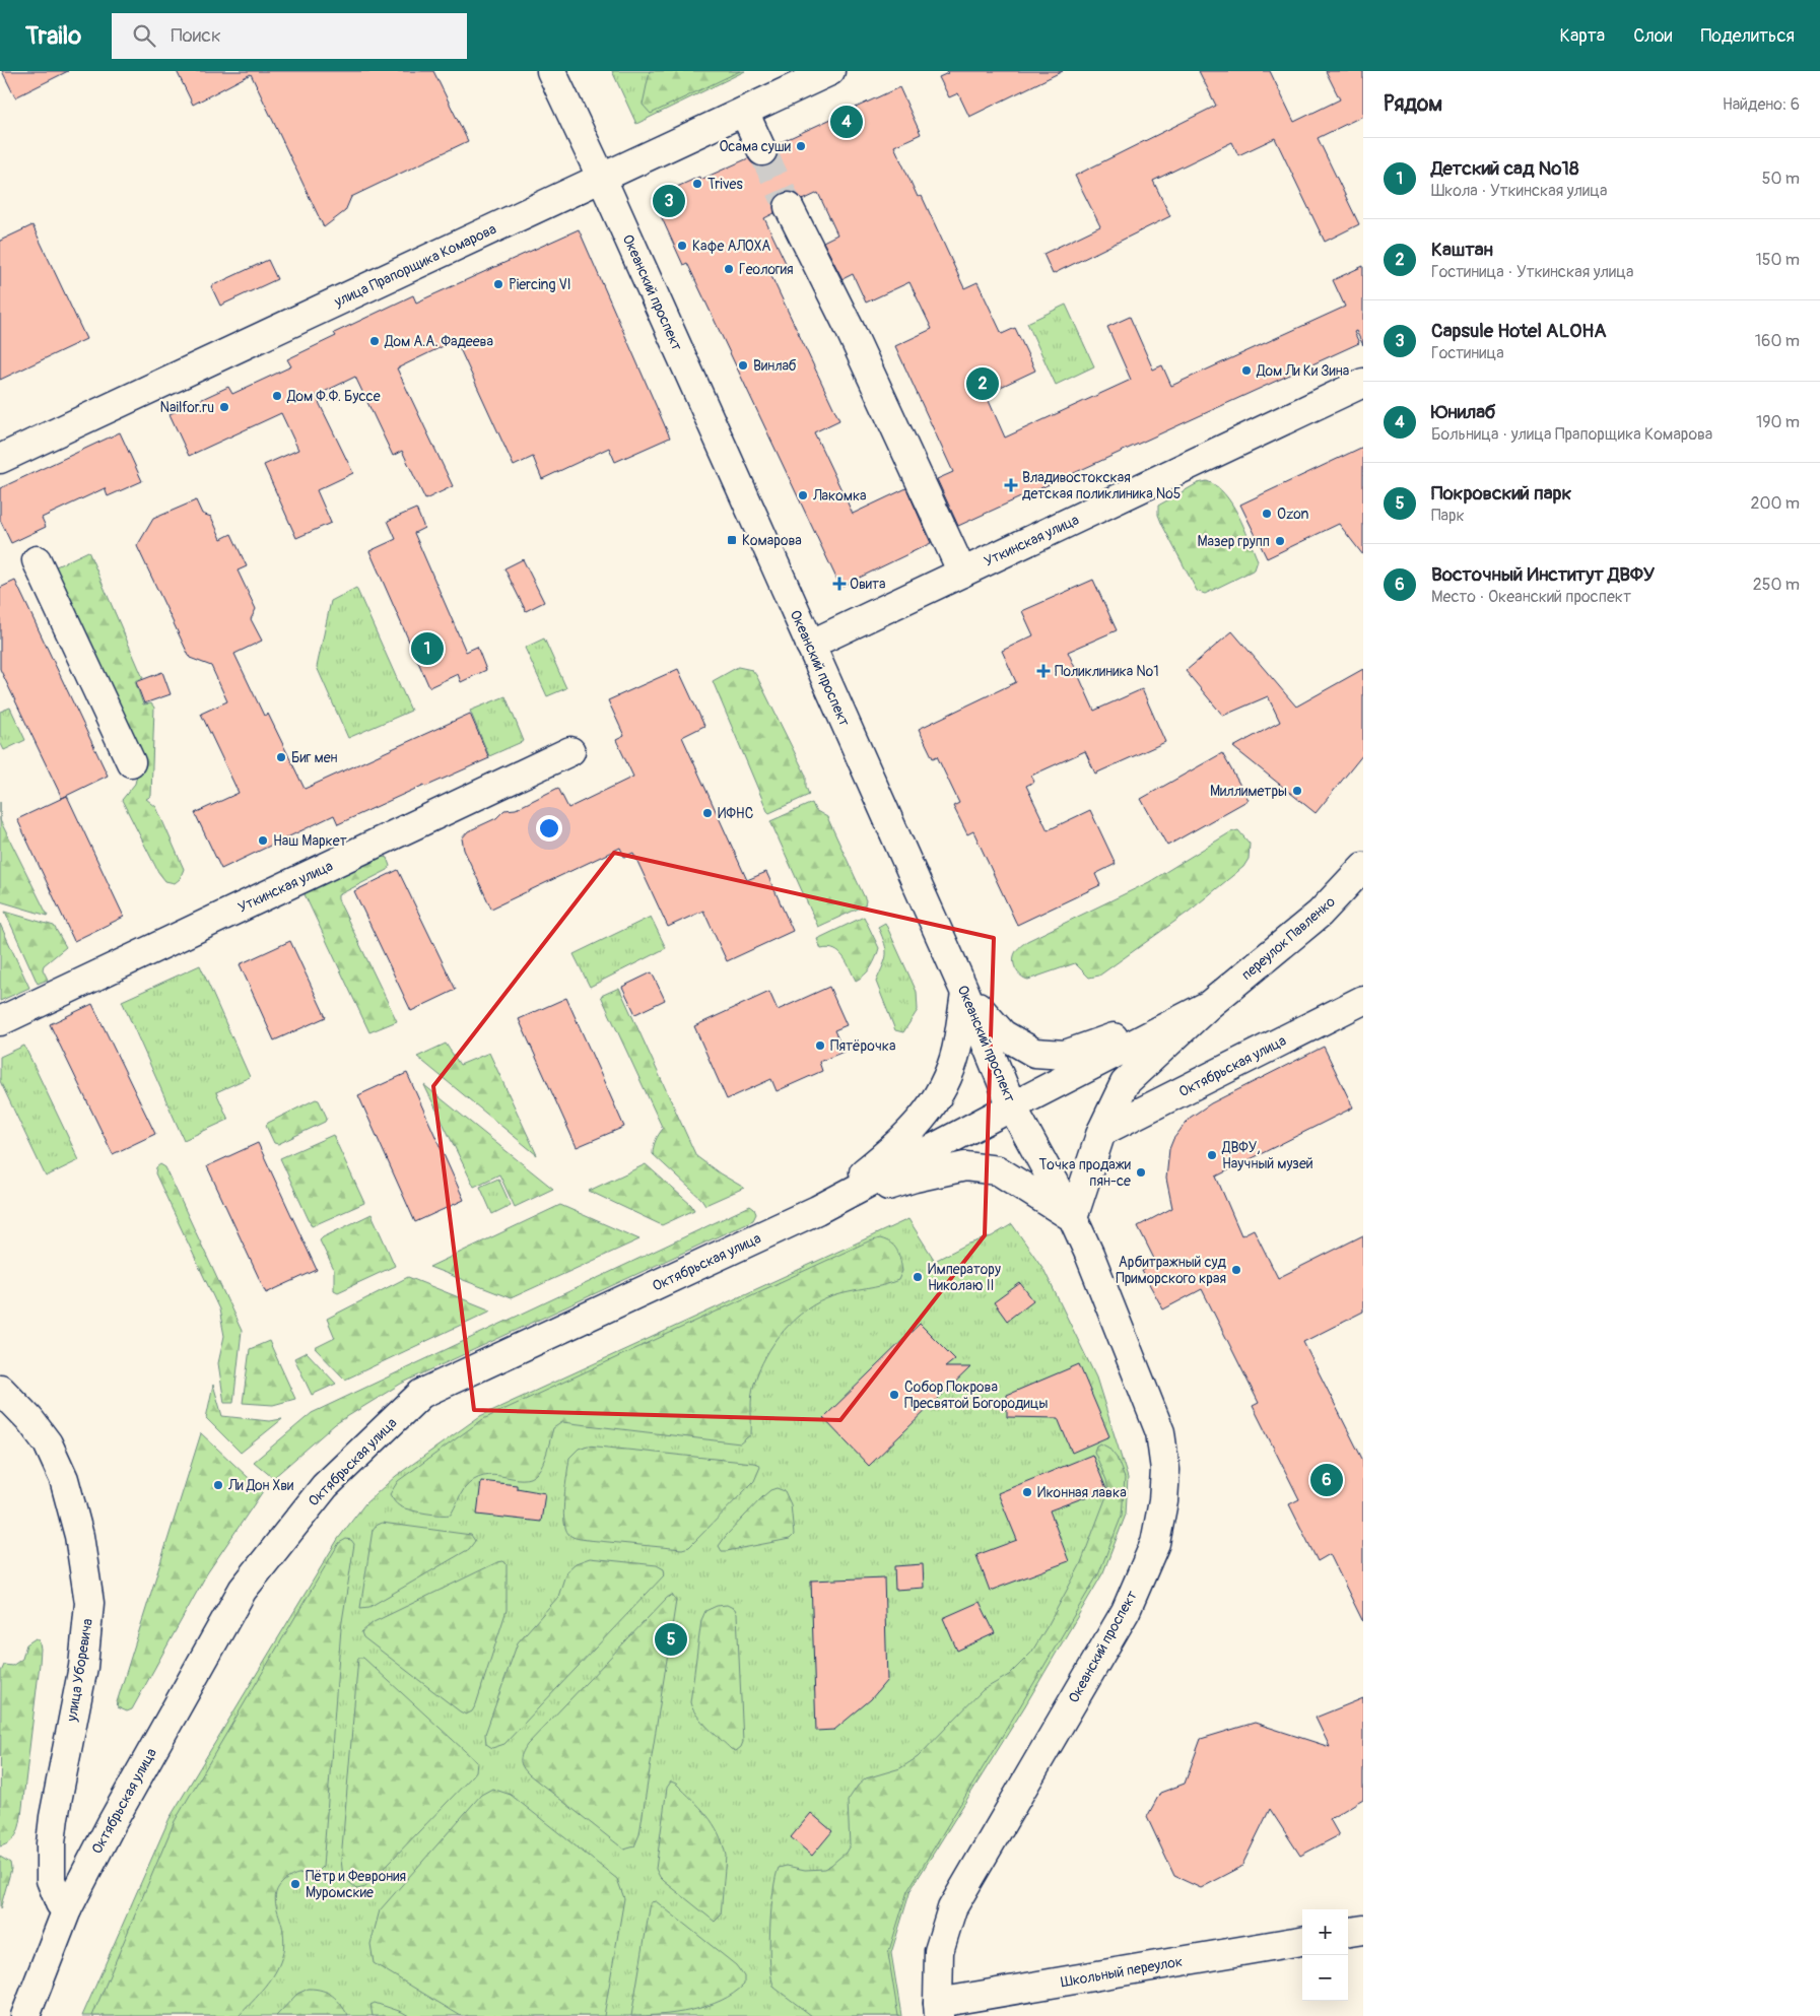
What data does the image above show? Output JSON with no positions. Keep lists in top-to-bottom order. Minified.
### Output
{"streets":{"main road":["улица Прапорщика Комарова","Океанский проспект","Уткинская улица","переулок Павленко","Октябрьская улица","улица Уборевича","Школьный переулок"]},"crossings":[["улица Прапорщика Комарова","Океанский проспект"],["Океанский проспект","Уткинская улица"],["Океанский проспект","Школьный переулок"],["Октябрьская улица","улица Уборевича"]],"places":{"other":["Осама суши","Trives","Кафе АЛОХА","Геология","Piercing Vl","Дом А.А. Фадеева","Винлаб","Дом Ли Ки Зина","Дом Ф.Ф. Буссе","Nailfor.ru","Лакомка","Ozon","Мазер групп","Биг мен","Миллиметры","ИФНС","Наш Маркет","Пятёрочка","ДВФУ, Научный музей","Точка продажи пян-се","Арбитражный суд Приморского края","Императору Николаю II","Собор Покрова Пресвятой Богородицы","Ли Дон Хви","Иконная лавка","Пётр и Феврония Муромские"],"health":["Владивостокская детская поликлиника №5","Овита","Поликлиника №1"],"transit":["Комарова"]},"page":{"header":"Trailo","search":"Поиск","nav":["Карта","Слои","Поделиться"],"heading":["Рядом","Найдено: 6"],"pins":["4","3","2","1","6","5"],"list":[{"mark":"1","name":"Детский сад №18","note":"Школа · Уткинская улица","value":"50 m"},{"mark":"2","name":"Каштан","note":"Гостиница · Уткинская улица","value":"150 m"},{"mark":"3","name":"Capsule Hotel ALOHA","note":"Гостиница","value":"160 m"},{"mark":"4","name":"Юнилаб","note":"Больница · улица Прапорщика Комарова","value":"190 m"},{"mark":"5","name":"Покровский парк","note":"Парк","value":"200 m"},{"mark":"6","name":"Восточный Институт ДВФУ","note":"Место · Океанский проспект","value":"250 m"}],"map_buttons":["+","−"]}}
